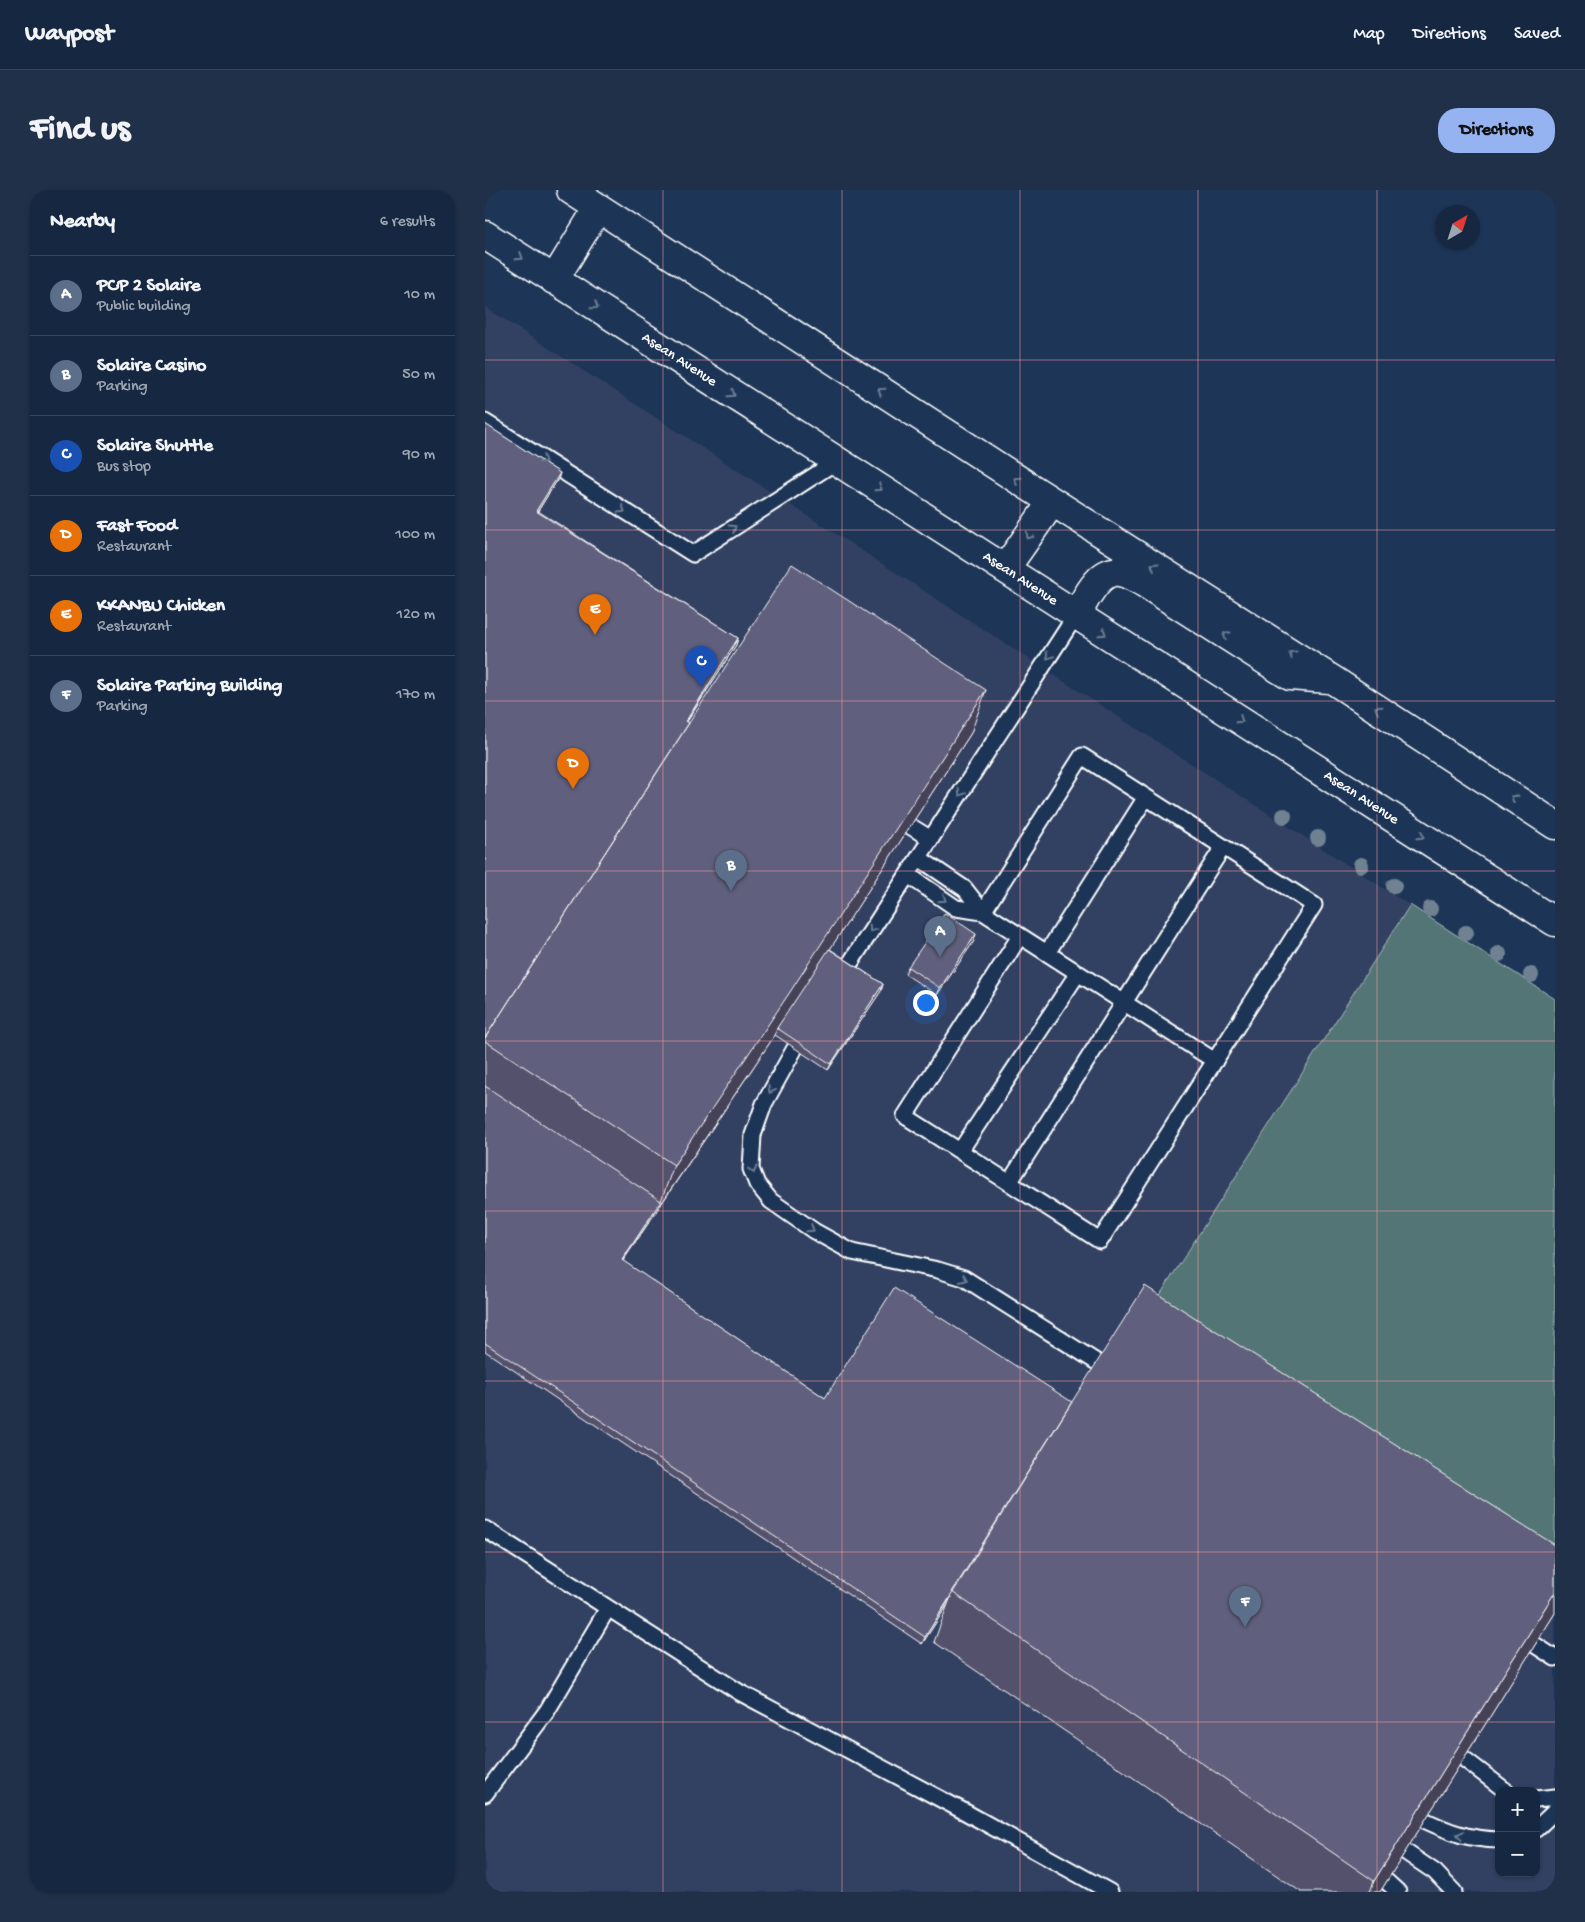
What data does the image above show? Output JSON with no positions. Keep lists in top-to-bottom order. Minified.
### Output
{"streets":{"street":["Asean Avenue"]},"north":"top right","page":{"header":"Waypost","nav":["Map","Directions","Saved"],"buttons":"Directions","title":"Find us","heading":["Nearby","6 results"],"list":[{"mark":"A","name":"PCP 2 Solaire","note":"Public building","value":"10 m"},{"mark":"B","name":"Solaire Casino","note":"Parking","value":"50 m"},{"mark":"C","name":"Solaire Shuttle","note":"Bus stop","value":"90 m"},{"mark":"D","name":"Fast Food","note":"Restaurant","value":"100 m"},{"mark":"E","name":"KKANBU Chicken","note":"Restaurant","value":"120 m"},{"mark":"F","name":"Solaire Parking Building","note":"Parking","value":"170 m"}],"pins":["E","C","D","B","A","F"],"map_buttons":["+","−"]}}
